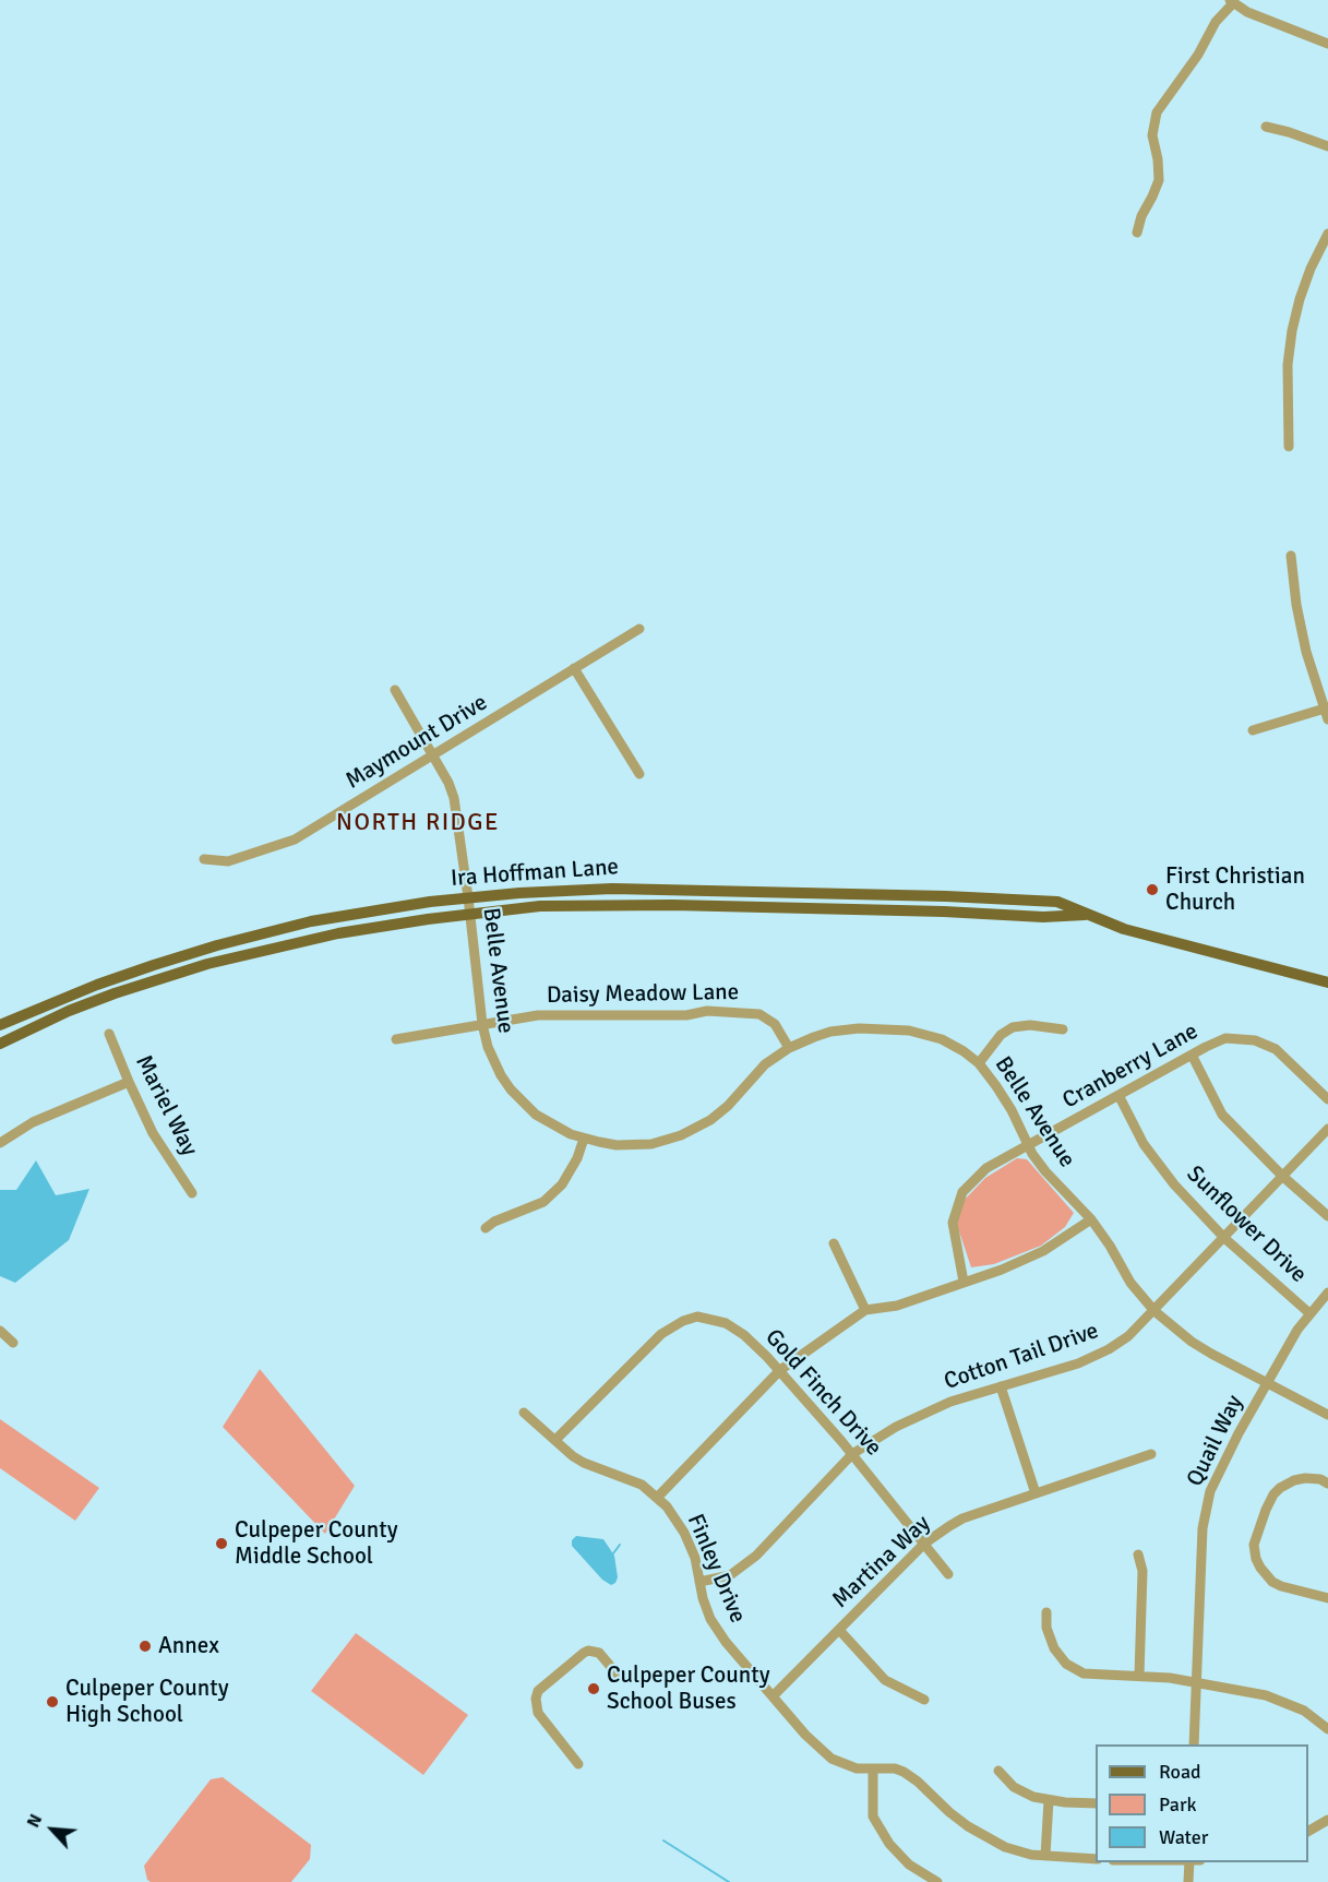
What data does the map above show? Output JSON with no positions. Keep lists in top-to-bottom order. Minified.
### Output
{"streets":{"main road":["Ira Hoffman Lane"],"street":["Maymount Drive","Belle Avenue","Daisy Meadow Lane","Cranberry Lane","Mariel Way","Sunflower Drive","Cotton Tail Drive","Gold Finch Drive","Quail Way","Martina Way","Finley Drive"]},"crossings":[["Maymount Drive","Belle Avenue"],["Ira Hoffman Lane","Belle Avenue"],["Belle Avenue","Daisy Meadow Lane"],["Belle Avenue","Cranberry Lane"],["Belle Avenue","Cotton Tail Drive"],["Belle Avenue","Quail Way"],["Cranberry Lane","Sunflower Drive"],["Sunflower Drive","Cotton Tail Drive"],["Sunflower Drive","Quail Way"],["Cotton Tail Drive","Gold Finch Drive"],["Cotton Tail Drive","Finley Drive"],["Gold Finch Drive","Martina Way"],["Gold Finch Drive","Finley Drive"],["Martina Way","Finley Drive"]],"districts":["NORTH RIDGE"],"places":["First Christian Church","Culpeper County Middle School","Annex","Culpeper County School Buses","Culpeper County High School"],"legend":["Road","Park","Water"],"north":"top left"}
